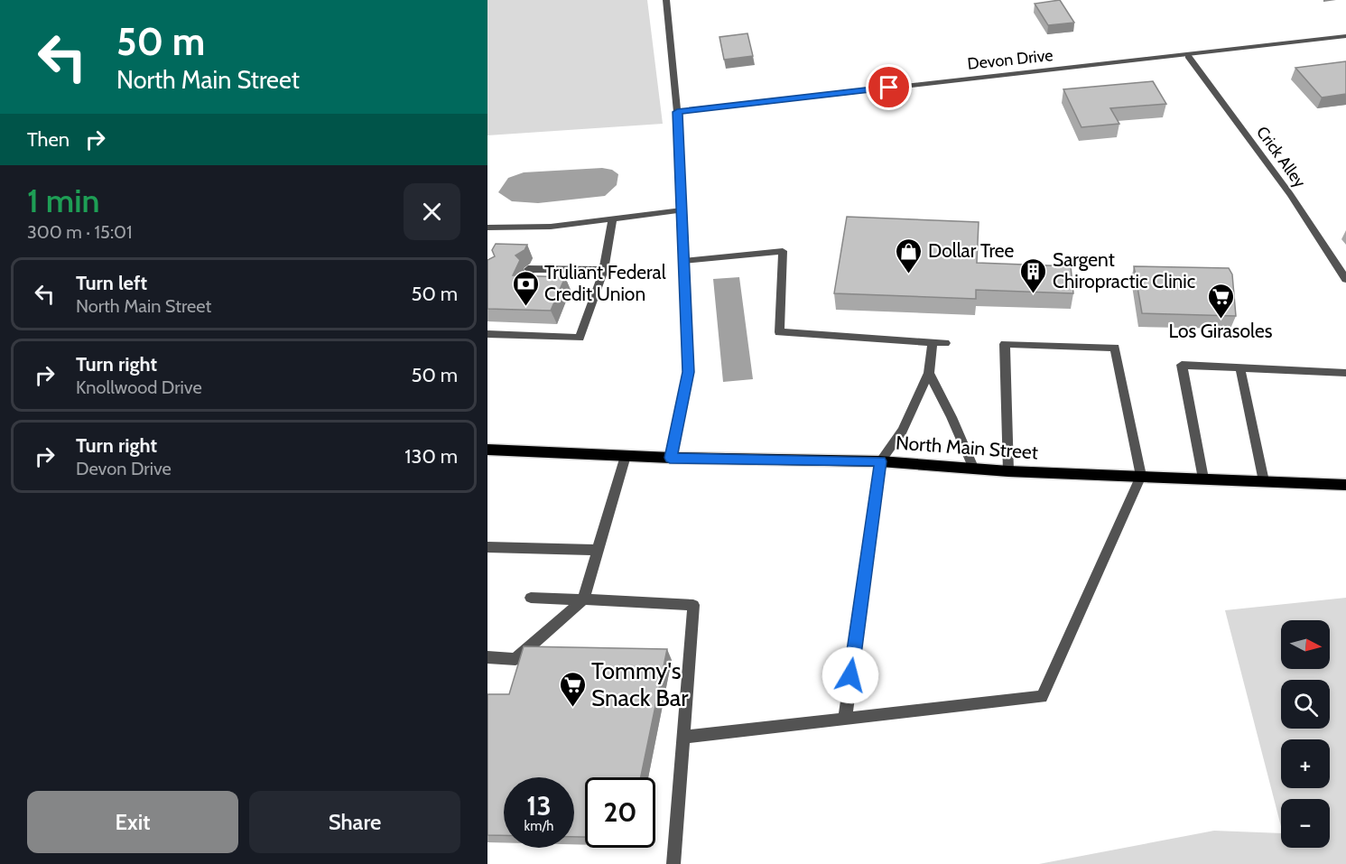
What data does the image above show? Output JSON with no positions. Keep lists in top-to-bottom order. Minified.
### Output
{"streets":{"main road":["North Main Street"],"street":["Devon Drive","Crick Alley"]},"crossings":[["Devon Drive","Crick Alley"]],"places":{"shop":["Dollar Tree"],"building":["Sargent Chiropractic Clinic"],"bank":["Truliant Federal Credit Union"],"supermarket":["Los Girasoles","Tommy's Snack Bar"]},"north":"right","page":{"turn":["50 m","North Main Street"],"then":"Then","heading":["1 min","300 m · 15:01"],"list":[{"name":"Turn left","note":"North Main Street","value":"50 m"},{"name":"Turn right","note":"Knollwood Drive","value":"50 m"},{"name":"Turn right","note":"Devon Drive","value":"130 m"}],"map_buttons":["+","−"],"speed":"13 km/h","limit":"20","buttons":["Exit","Share"]}}
